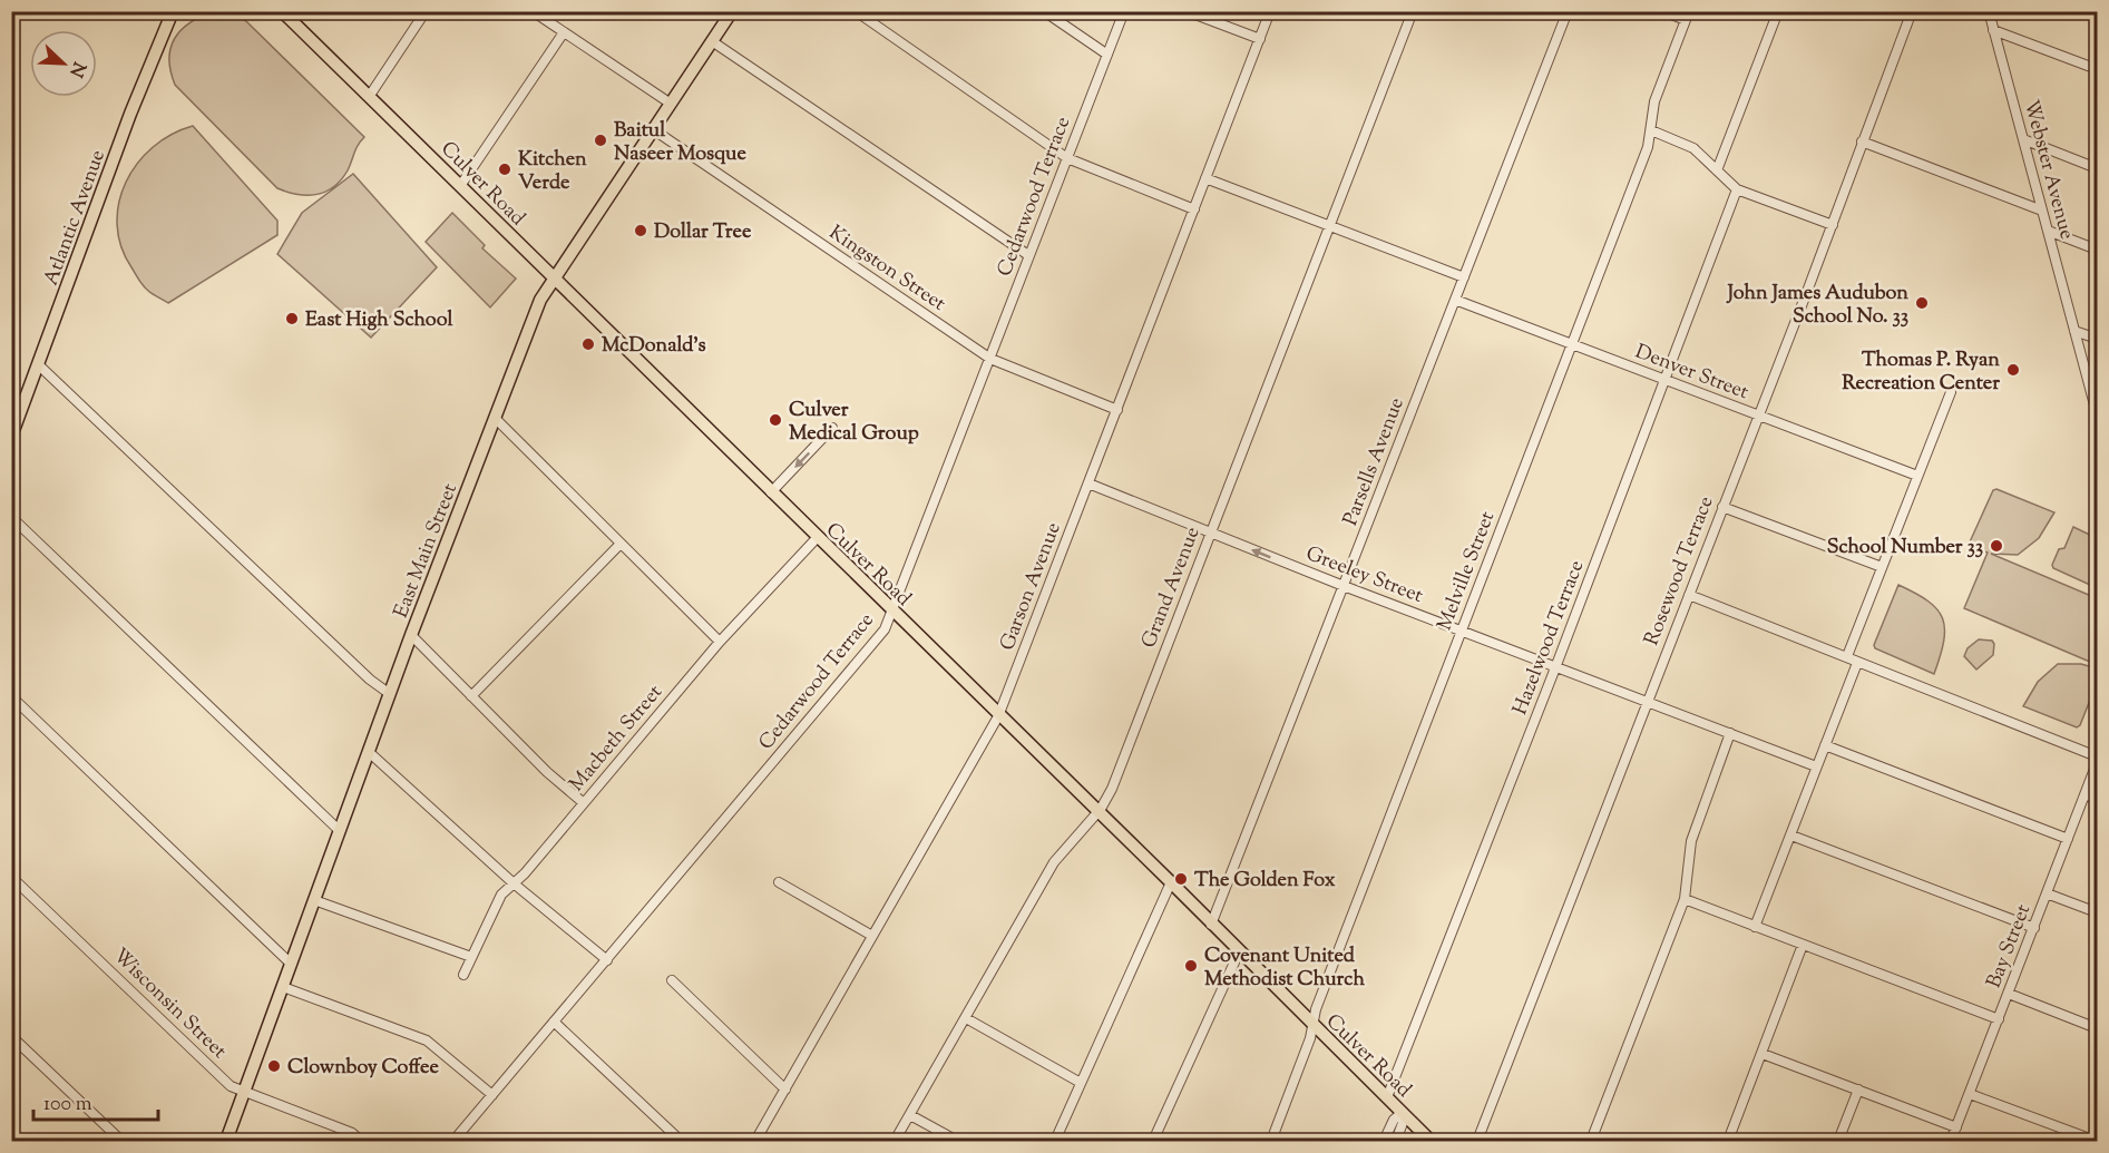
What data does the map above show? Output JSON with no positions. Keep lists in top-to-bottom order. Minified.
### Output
{"streets":{"main road":["Culver Road","Atlantic Avenue","East Main Street"],"street":["Webster Avenue","Cedarwood Terrace","Kingston Street","Denver Street","Parsells Avenue","Melville Street","Rosewood Terrace","Greeley Street","Garson Avenue","Grand Avenue","Hazelwood Terrace","Macbeth Street","Bay Street","Wisconsin Street"]},"crossings":[["Culver Road","Cedarwood Terrace"],["Culver Road","Parsells Avenue"],["Culver Road","East Main Street"],["Culver Road","Melville Street"],["Culver Road","Garson Avenue"],["Culver Road","Grand Avenue"],["Culver Road","Hazelwood Terrace"],["Culver Road","Macbeth Street"],["Cedarwood Terrace","Kingston Street"],["Kingston Street","East Main Street"],["Kingston Street","Garson Avenue"],["Denver Street","Parsells Avenue"],["Denver Street","Melville Street"],["Denver Street","Rosewood Terrace"],["Denver Street","Hazelwood Terrace"],["Parsells Avenue","Greeley Street"],["East Main Street","Wisconsin Street"],["Melville Street","Greeley Street"],["Rosewood Terrace","Greeley Street"],["Greeley Street","Garson Avenue"],["Greeley Street","Grand Avenue"],["Greeley Street","Hazelwood Terrace"]],"places":["Baitul Naseer Mosque","Kitchen Verde","Dollar Tree","John James Audubon School No. 33","East High School","McDonald's","Thomas P. Ryan Recreation Center","Culver Medical Group","School Number 33","The Golden Fox","Covenant United Methodist Church","Clownboy Coffee"],"scale_bar":"100 m","north":"bottom right"}
